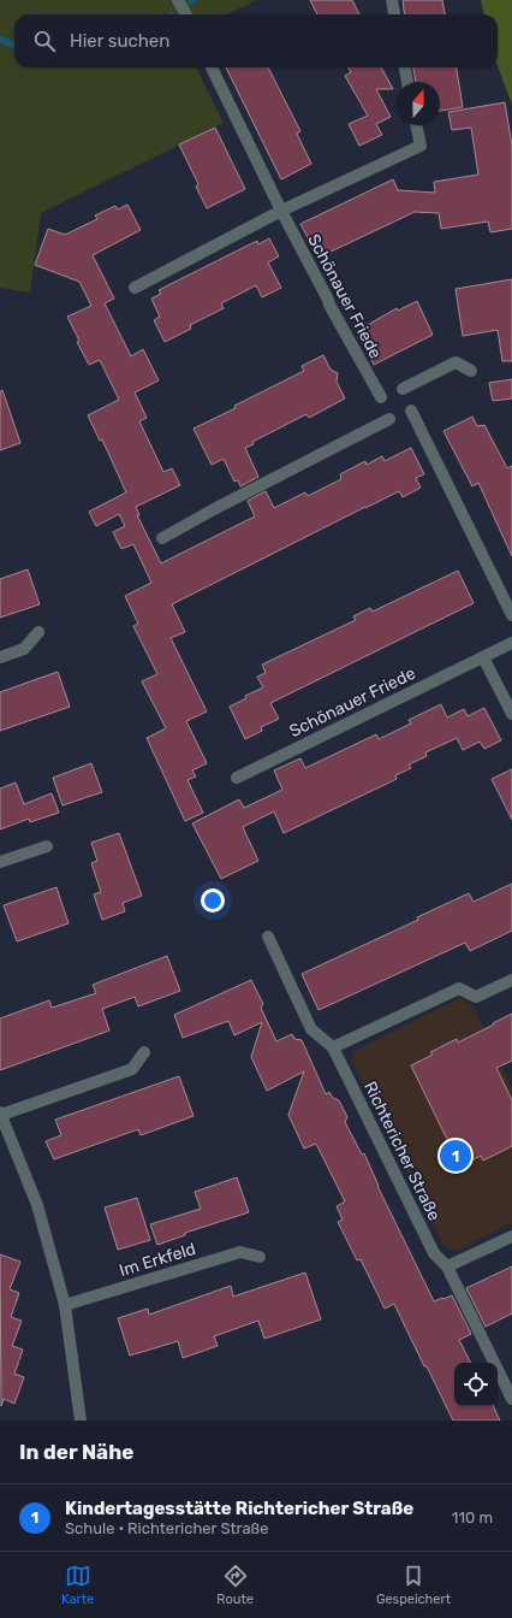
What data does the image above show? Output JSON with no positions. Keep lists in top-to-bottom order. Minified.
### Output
{"streets":{"street":["Schönauer Friede","Richtericher Straße","Im Erkfeld"]},"north":"top","page":{"search":"Hier suchen","pins":"1","heading":"In der Nähe","list":[{"mark":"1","name":"Kindertagesstätte Richtericher Straße","note":"Schule · Richtericher Straße","value":"110 m"}],"nav":["Karte","Route","Gespeichert"]}}
